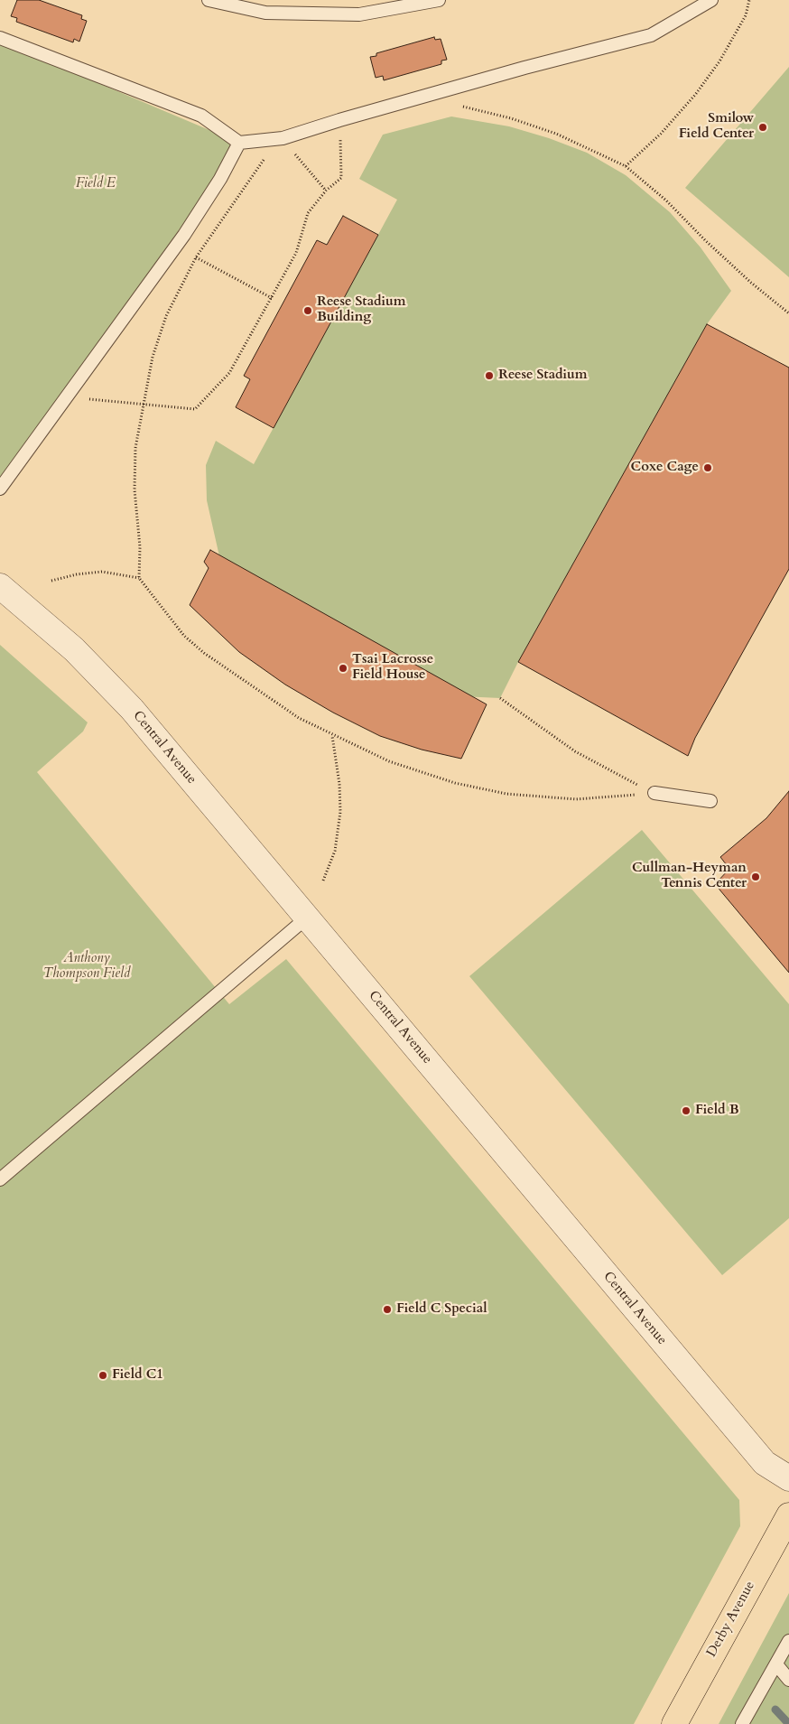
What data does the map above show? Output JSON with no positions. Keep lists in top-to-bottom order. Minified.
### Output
{"streets":{"highway":["Derby Avenue"],"street":["Central Avenue"]},"parks":["Field E","Anthony Thompson Field"],"places":["Smilow Field Center","Reese Stadium Building","Reese Stadium","Coxe Cage","Tsai Lacrosse Field House","Cullman-Heyman Tennis Center","Field B","Field C Special","Field C1"]}
